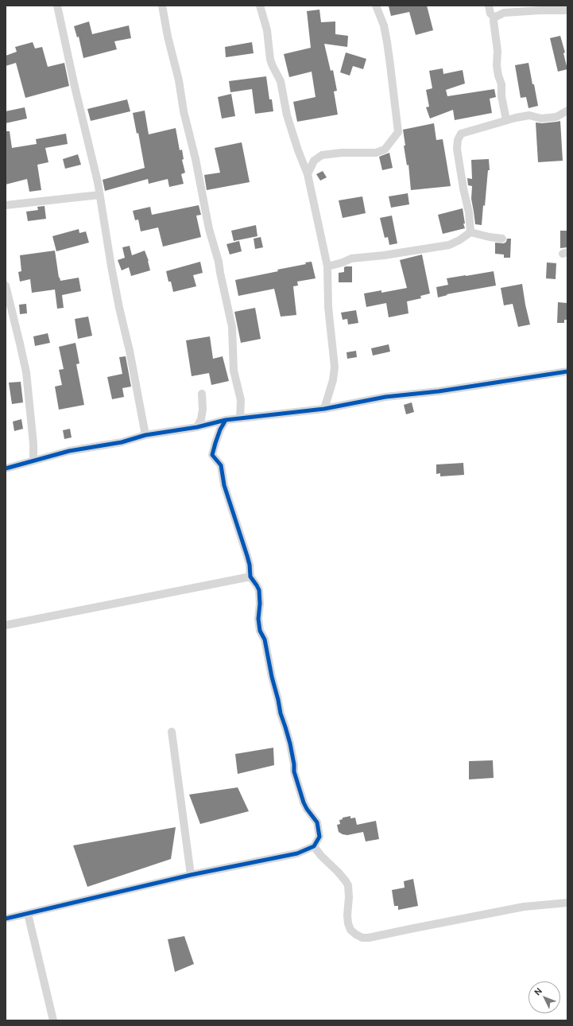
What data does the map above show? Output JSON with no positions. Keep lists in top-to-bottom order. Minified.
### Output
{"north":"top left"}
